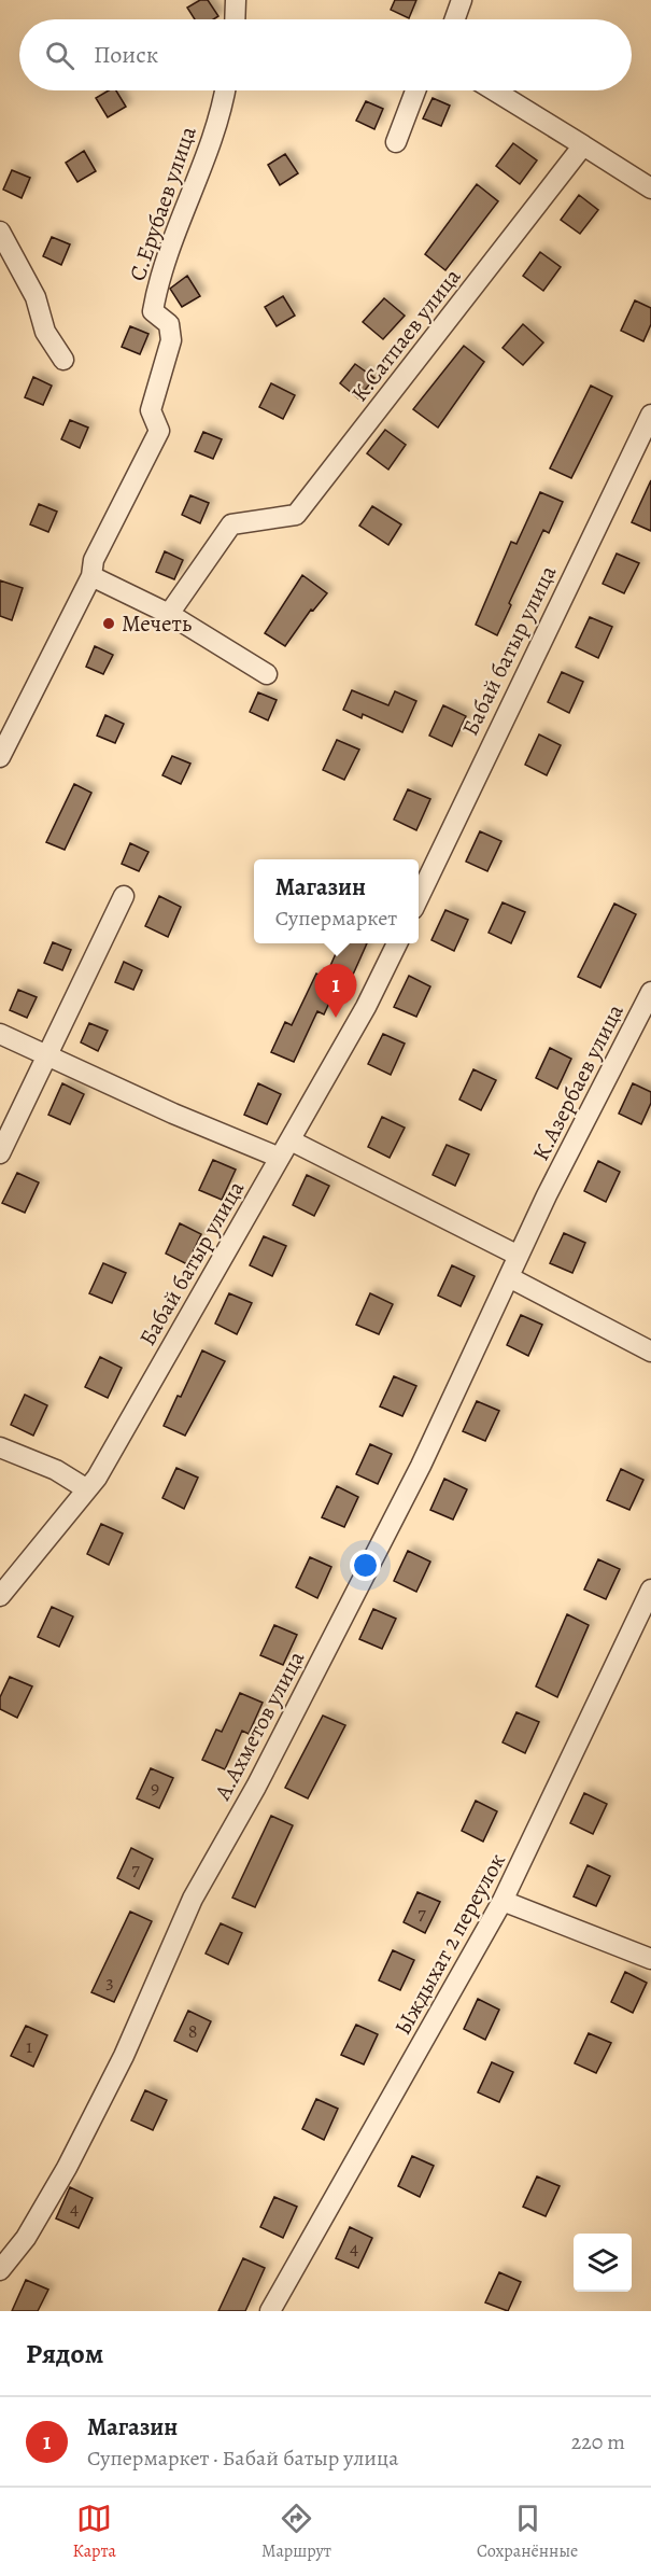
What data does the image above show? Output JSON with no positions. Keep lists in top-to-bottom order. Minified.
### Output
{"streets":{"street":["С.Ерубаев улица","К.Сатпаев улица","Бабай батыр улица","К.Азербаев улица","А.Ахметов улица","Ыждыхат 2 переулок"]},"crossings":[["К.Азербаев улица","А.Ахметов улица"]],"places":["Мечеть"],"house_numbers":["9","7","7","3","8","1","4","4"],"page":{"search":"Поиск","popup":["Магазин","Супермаркет"],"pins":"1","heading":"Рядом","list":[{"mark":"1","name":"Магазин","note":"Супермаркет · Бабай батыр улица","value":"220 m"}],"nav":["Карта","Маршрут","Сохранённые"]}}
